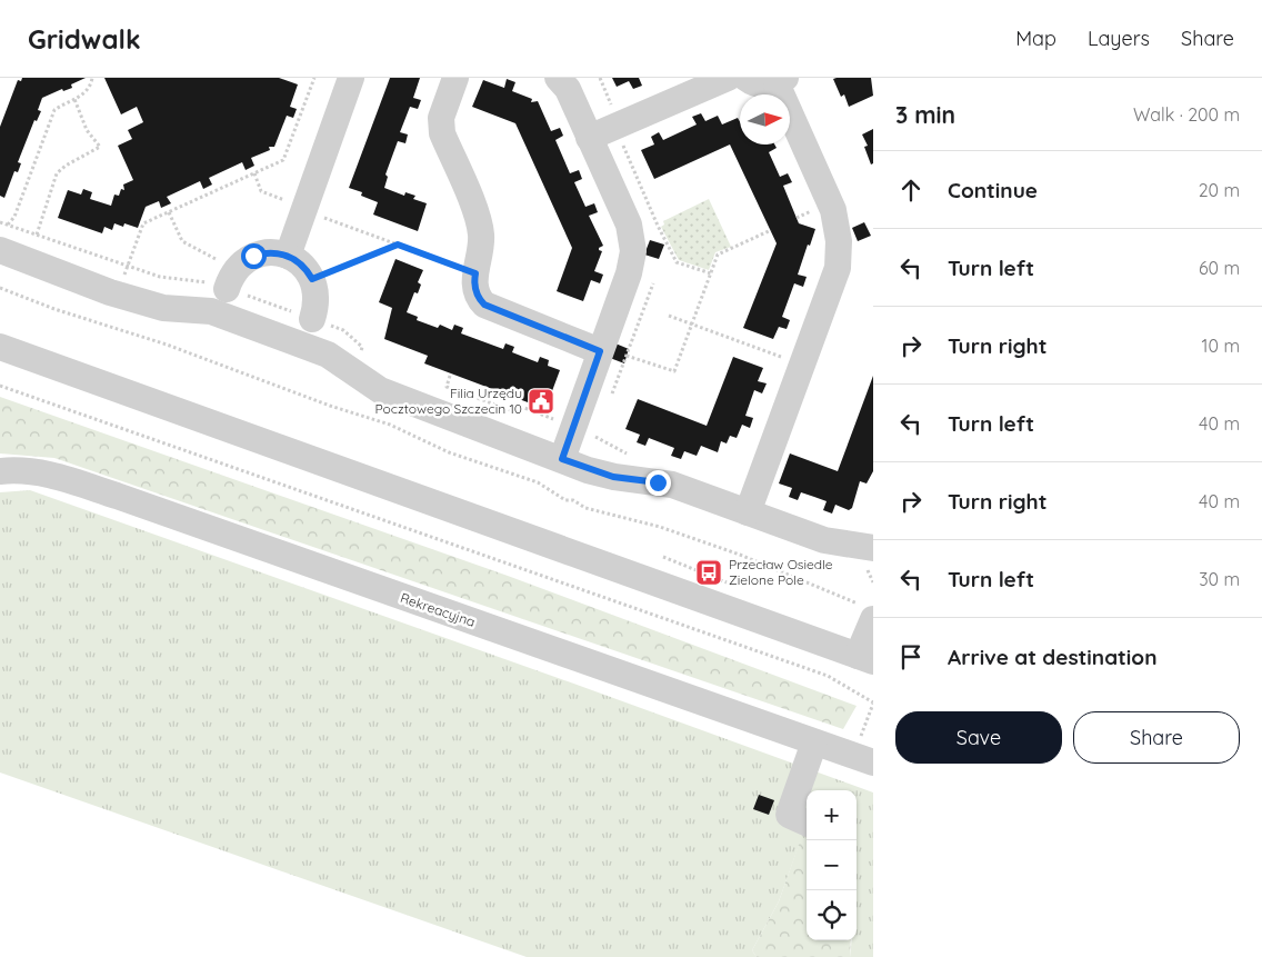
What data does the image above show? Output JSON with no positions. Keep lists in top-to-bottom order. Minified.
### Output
{"streets":{"street":["Rekreacyjna"]},"places":{"public building":["Filia Urzędu Pocztowego Szczecin 10"],"bus stop":["Przecław Osiedle Zielone Pole"]},"north":"right","page":{"header":"Gridwalk","nav":["Map","Layers","Share"],"heading":["3 min","Walk · 200 m"],"list":[["Continue","20 m"],["Turn left","60 m"],["Turn right","10 m"],["Turn left","40 m"],["Turn right","40 m"],["Turn left","30 m"],"Arrive at destination"],"buttons":["Save","Share"],"map_buttons":["+","−"]}}
